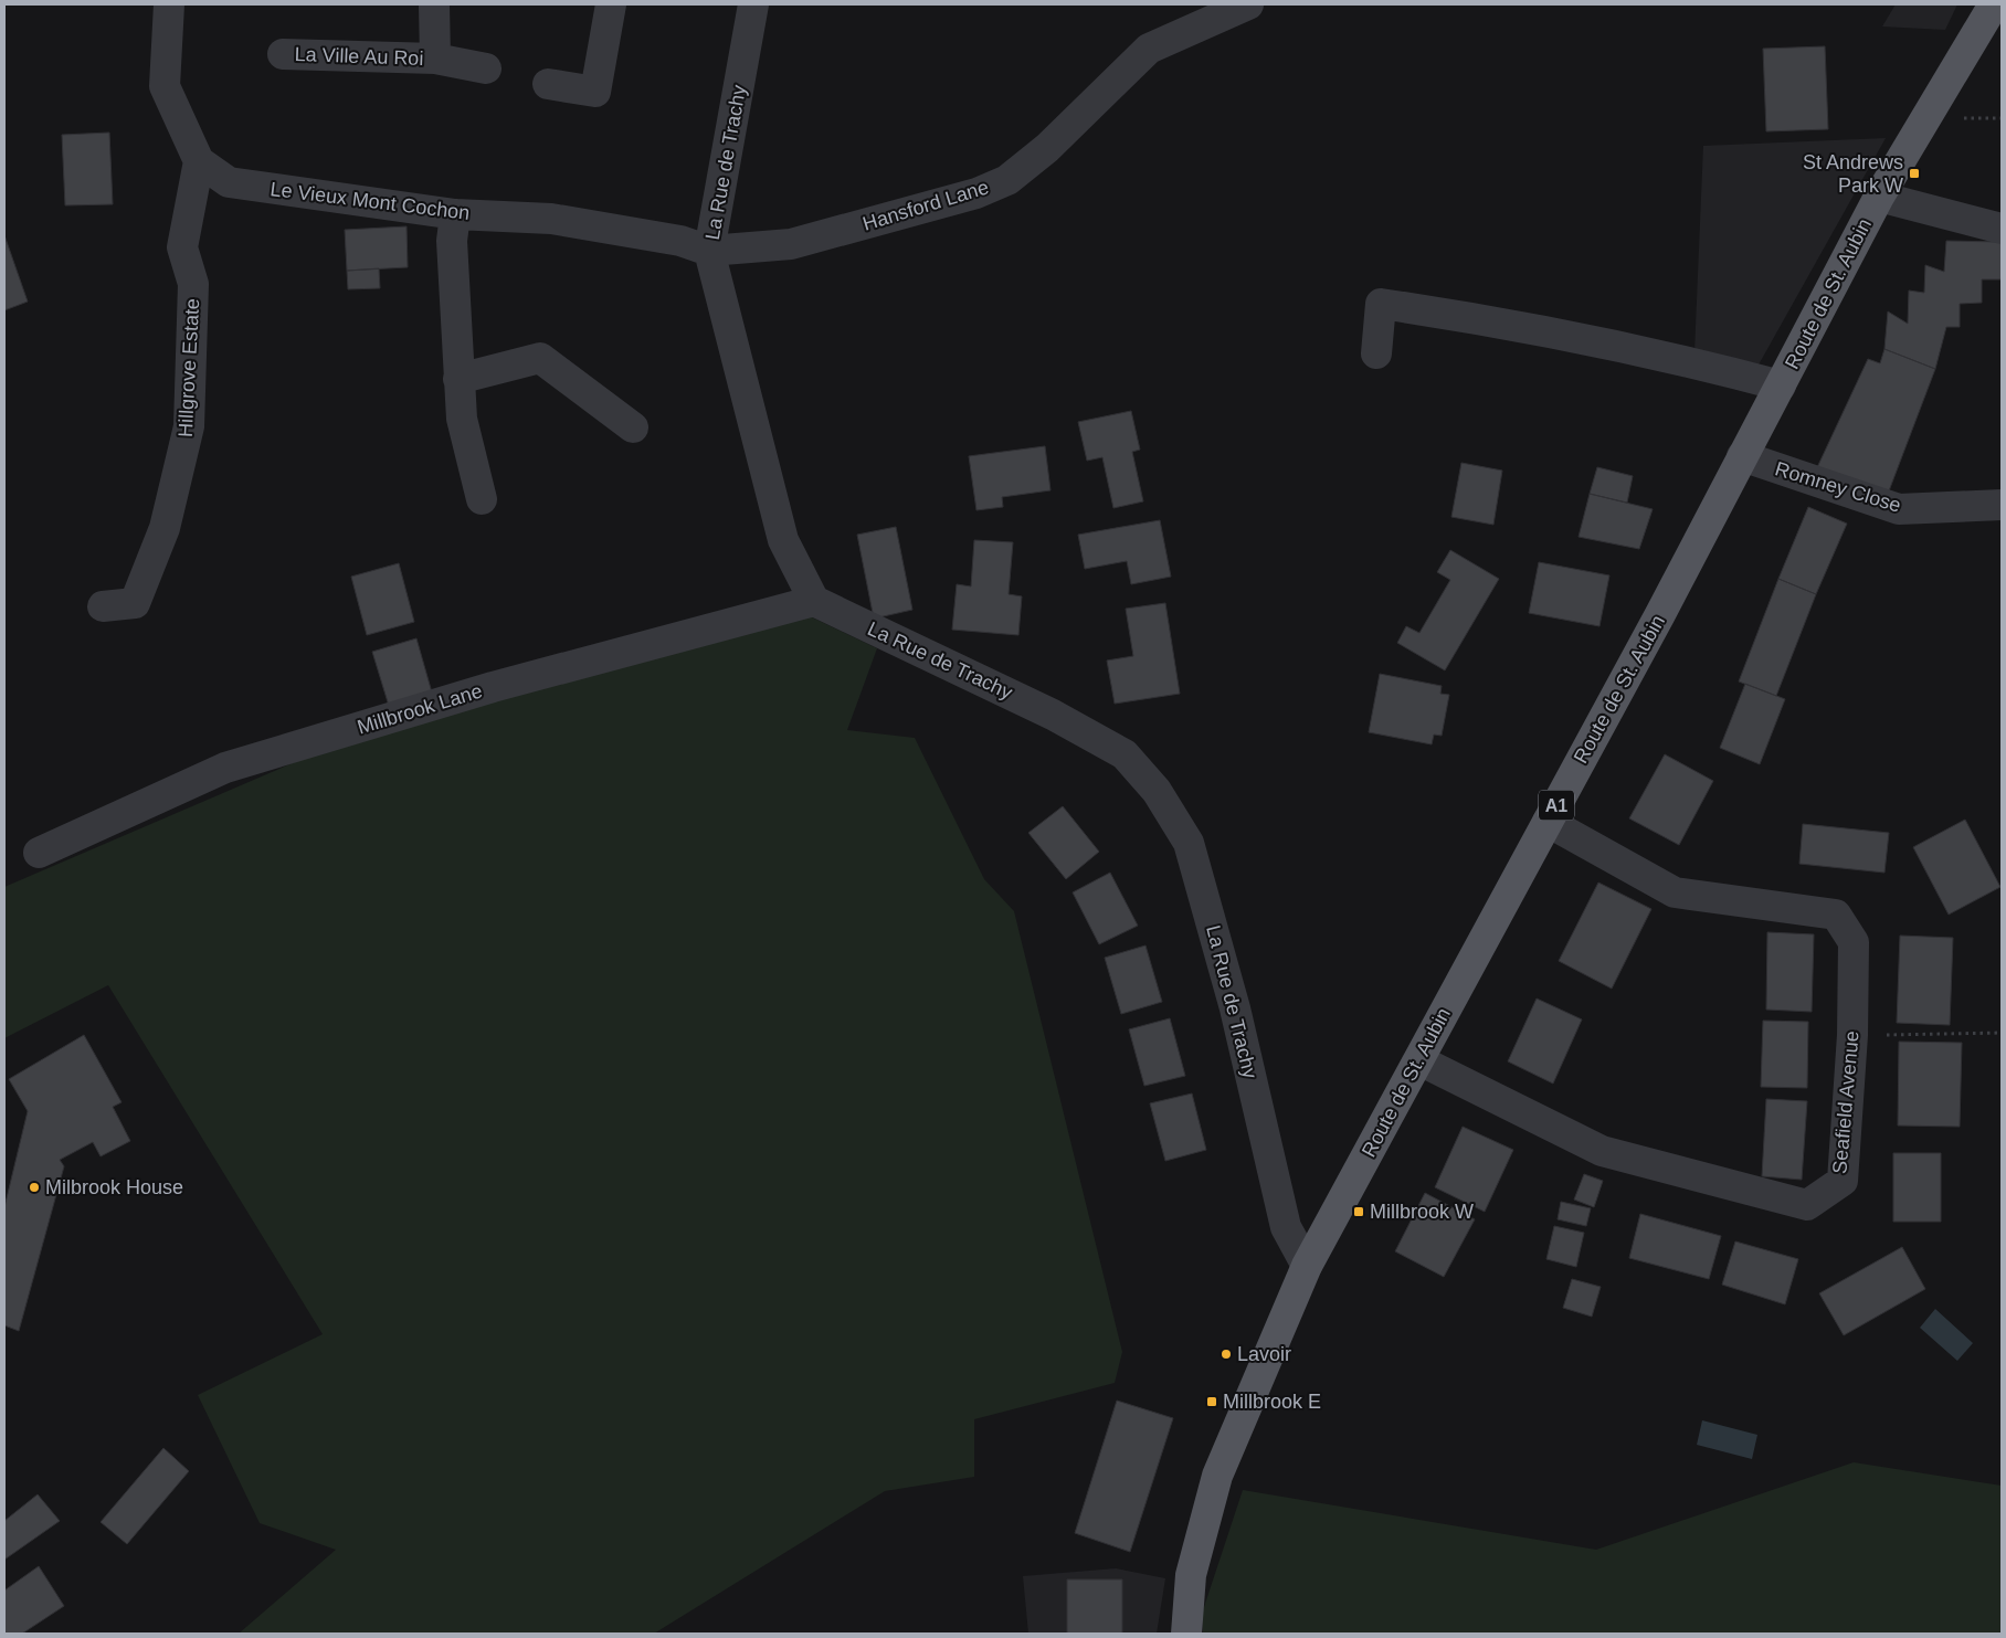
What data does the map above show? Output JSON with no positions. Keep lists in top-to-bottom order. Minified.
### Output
{"streets":{"main road":["Route de St. Aubin","A1"],"street":["La Ville Au Roi","La Rue de Trachy","Le Vieux Mont Cochon","Hansford Lane","Hillgrove Estate","Romney Close","Millbrook Lane","Seafield Avenue"]},"crossings":[["La Rue de Trachy","Le Vieux Mont Cochon"],["La Rue de Trachy","Hansford Lane"],["La Rue de Trachy","Route de St. Aubin"],["La Rue de Trachy","Millbrook Lane"],["Le Vieux Mont Cochon","Hansford Lane"],["Le Vieux Mont Cochon","Hillgrove Estate"],["Route de St. Aubin","Romney Close"],["Route de St. Aubin","Seafield Avenue"]],"places":{"transit":["St Andrews Park W","Millbrook W","Millbrook E"],"other":["Milbrook House","Lavoir"]}}
